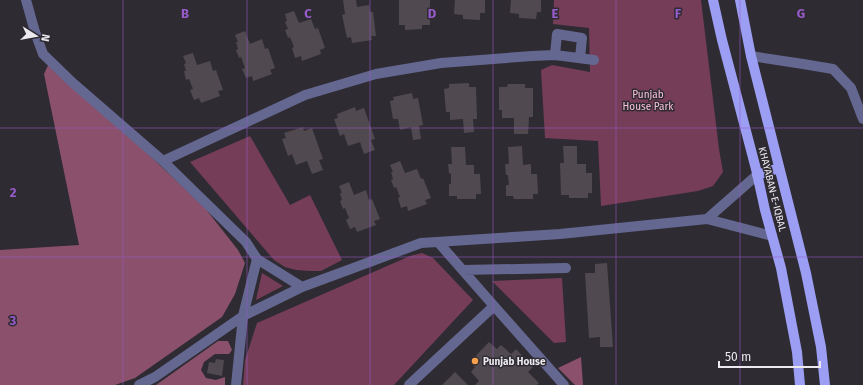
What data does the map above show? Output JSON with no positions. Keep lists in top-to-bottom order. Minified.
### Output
{"streets":{"main road":["KHAYABAN-E-IQBAL"]},"parks":["Punjab House Park"],"places":["Punjab House"],"scale_bar":"50 m","north":"right","grid":{"columns":["B","C","D","E","F","G"],"rows":["2","3"]}}
